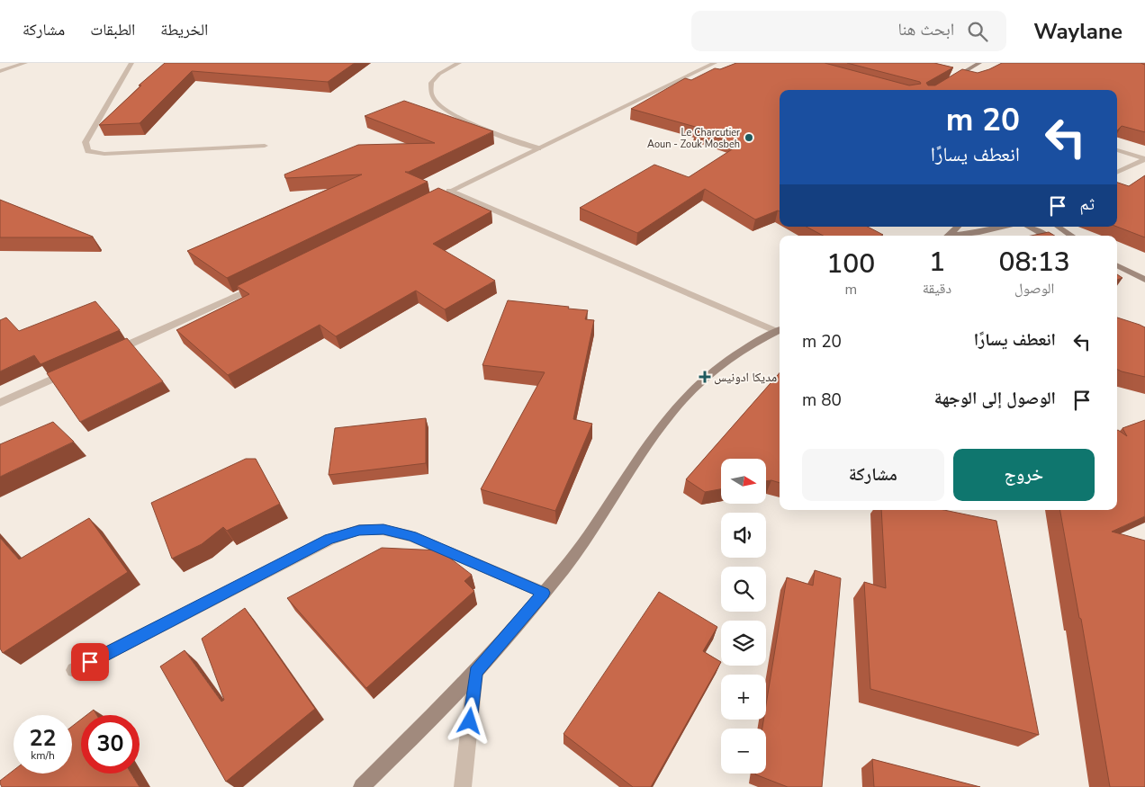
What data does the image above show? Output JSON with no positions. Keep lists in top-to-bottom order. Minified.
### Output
{"places":{"other":["Le Charcutier Aoun - Zouk Mosbeh"],"health":["مديكا ادونيس"]},"north":"right","page":{"header":"Waylane","search":"ابحث هنا","nav":["الخريطة","الطبقات","مشاركة"],"turn":["20 m","انعطف يسارًا"],"then":"ثم","eta":["08:13","الوصول","1","دقيقة","100","m"],"list":[{"name":"انعطف يسارًا","value":"20 m"},{"name":"الوصول إلى الوجهة","value":"80 m"}],"buttons":["خروج","مشاركة"],"map_buttons":["+","−"],"speed":"22 km/h","limit":"30"}}
